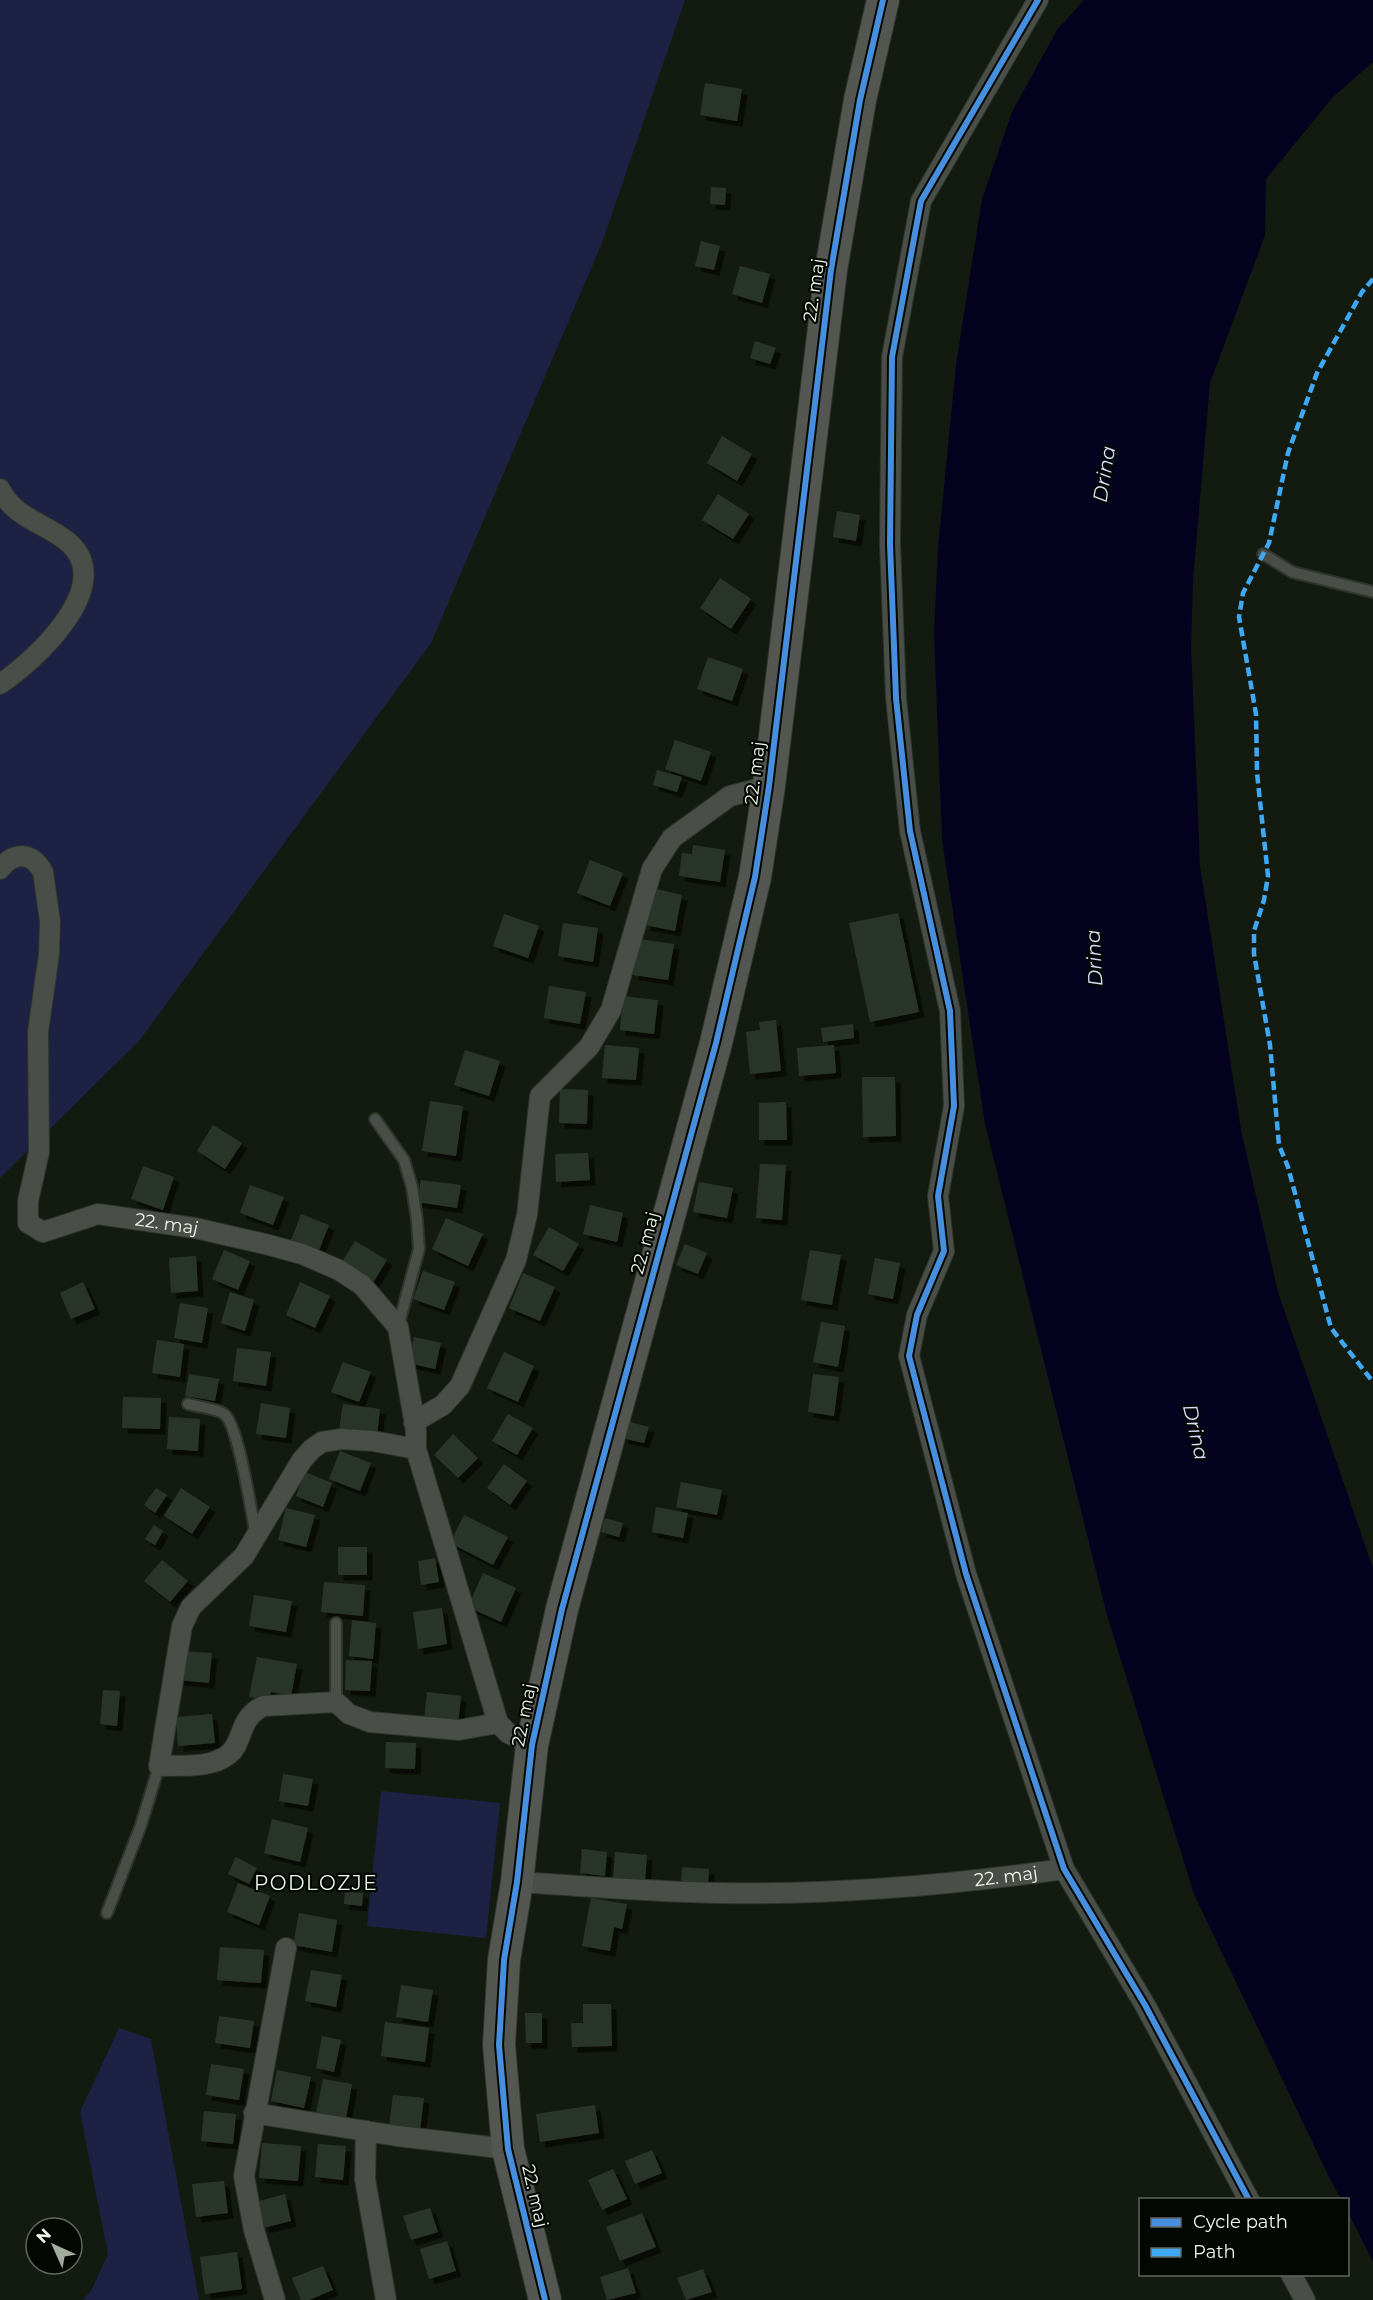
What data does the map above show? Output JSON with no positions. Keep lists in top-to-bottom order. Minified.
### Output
{"streets":{"main road":["22. maj"]},"districts":["PODLOZJE"],"water":["Drina"],"legend":["Cycle path","Path"],"north":"top left"}
